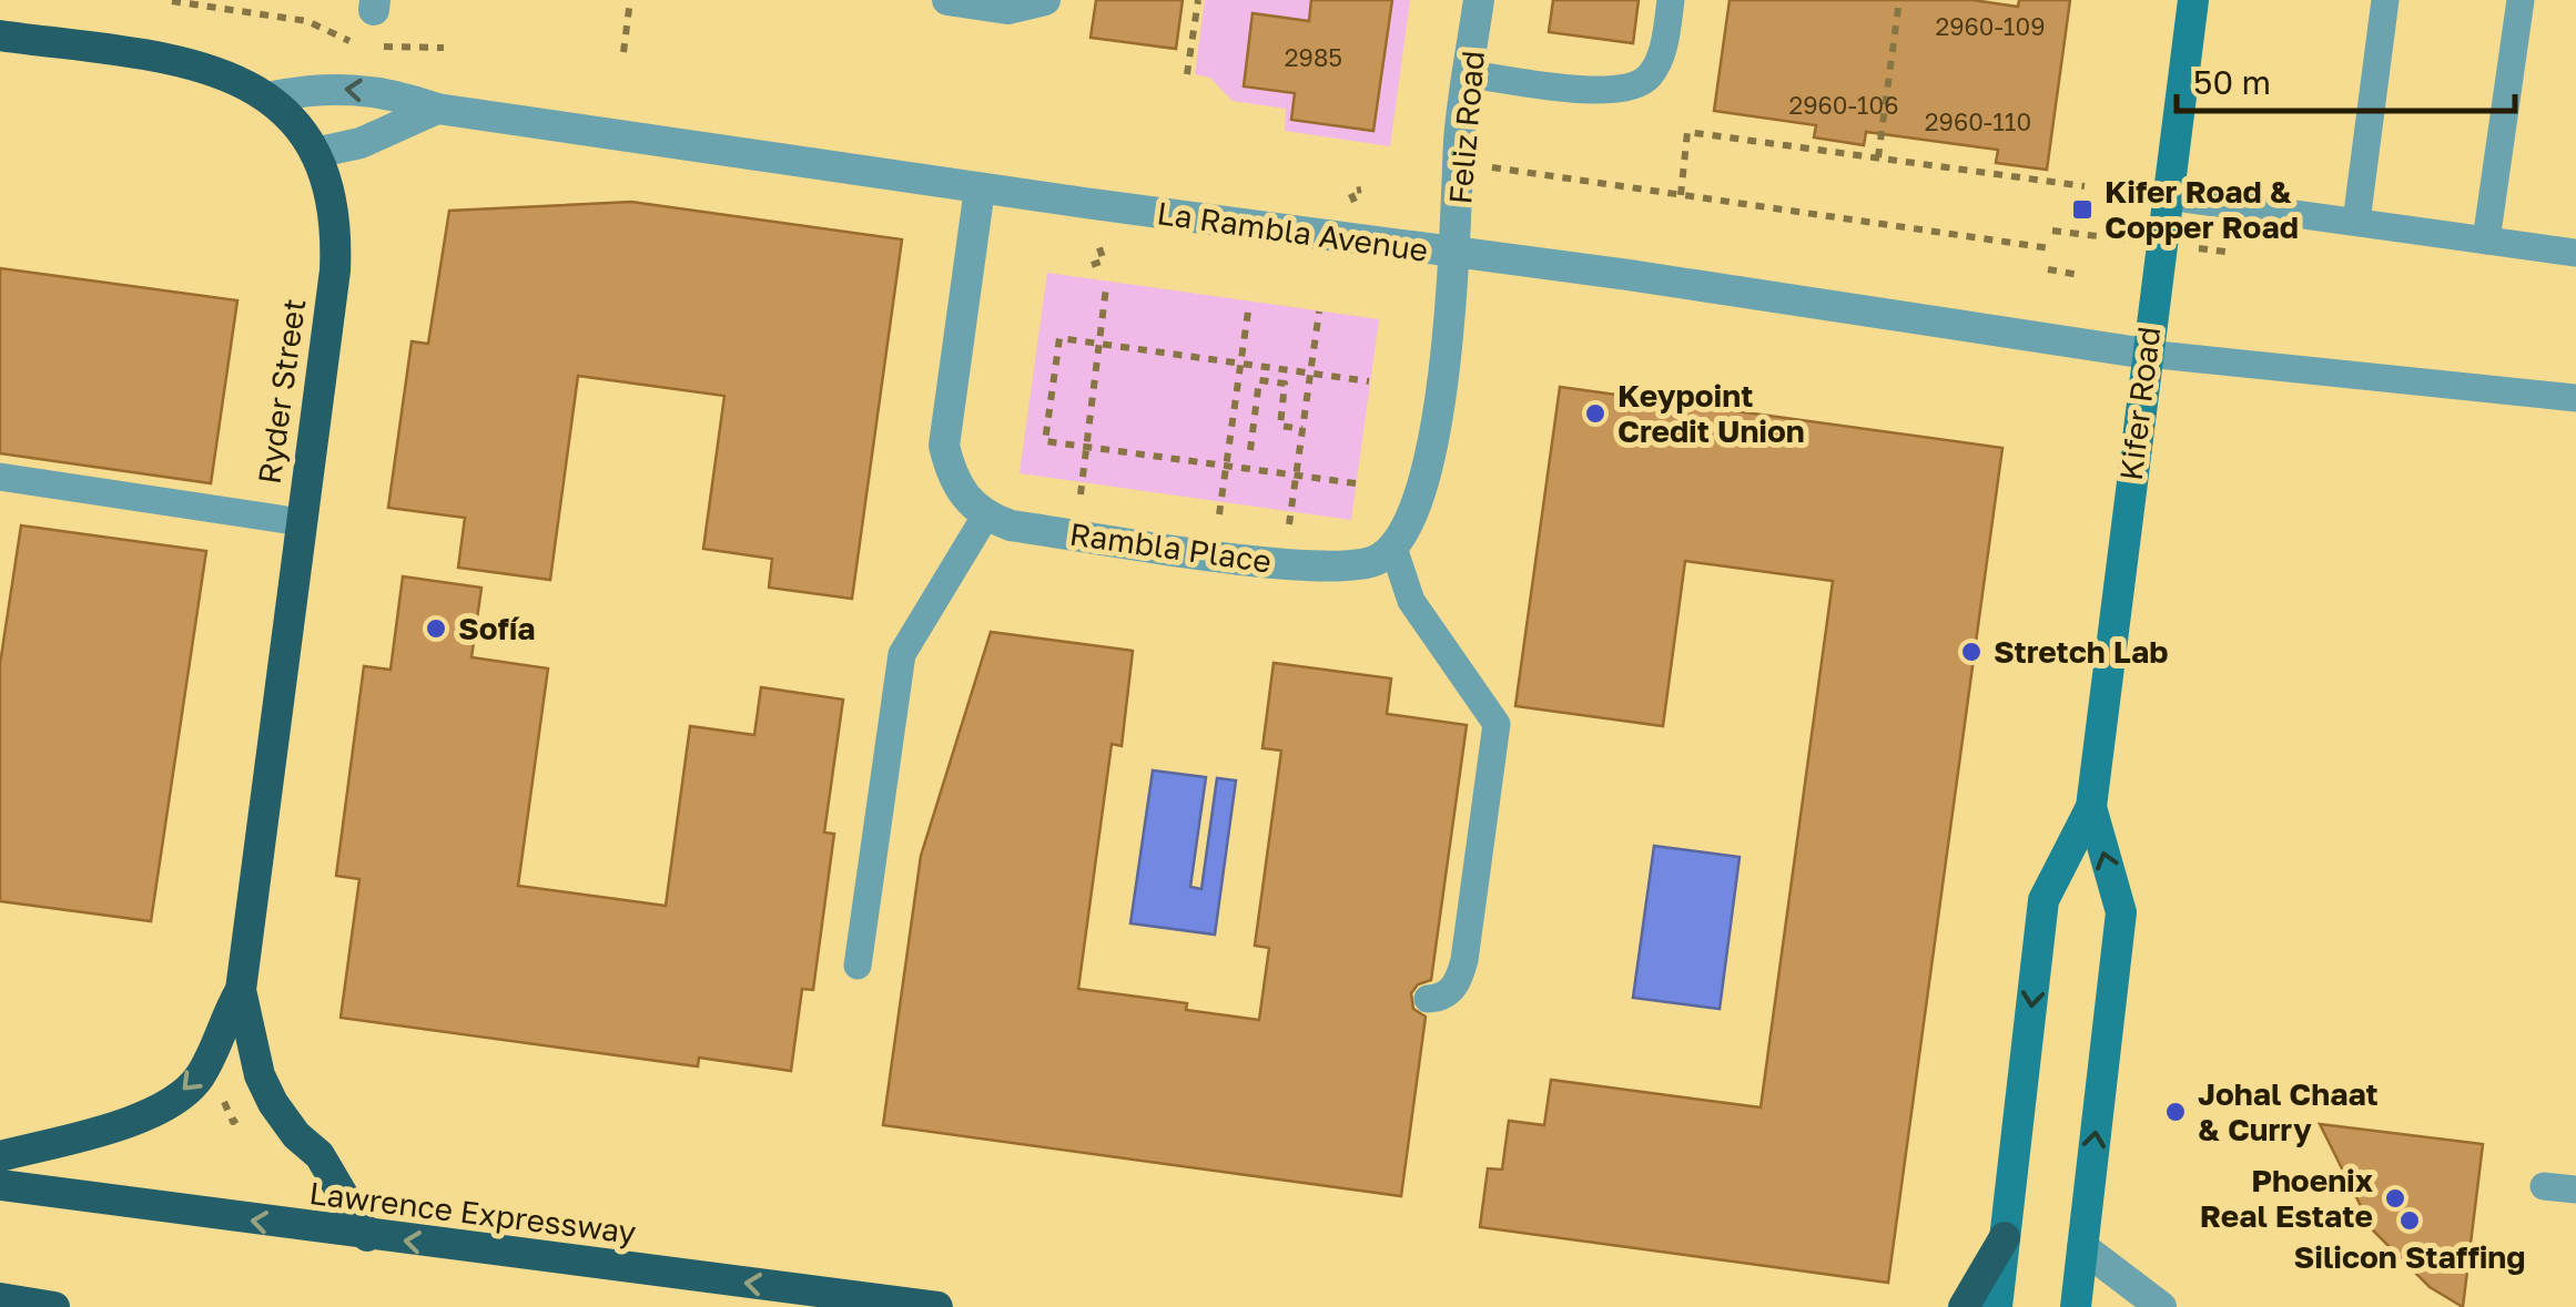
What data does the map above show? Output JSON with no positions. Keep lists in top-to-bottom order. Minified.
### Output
{"streets":{"highway":["Ryder Street","Lawrence Expressway"],"main road":["Kifer Road"],"street":["Feliz Road","La Rambla Avenue","Rambla Place"]},"crossings":[["Feliz Road","La Rambla Avenue"],["La Rambla Avenue","Ryder Street"],["La Rambla Avenue","Kifer Road"]],"one_way":["Lawrence Expressway"],"places":{"transit":["Kifer Road & Copper Road"],"other":["Keypoint Credit Union","Sofía","Stretch Lab","Johal Chaat & Curry","Phoenix Real Estate","Silicon Staffing"]},"house_numbers":["2960-109","2985","2960-106","2960-110"],"scale_bar":"50 m"}
